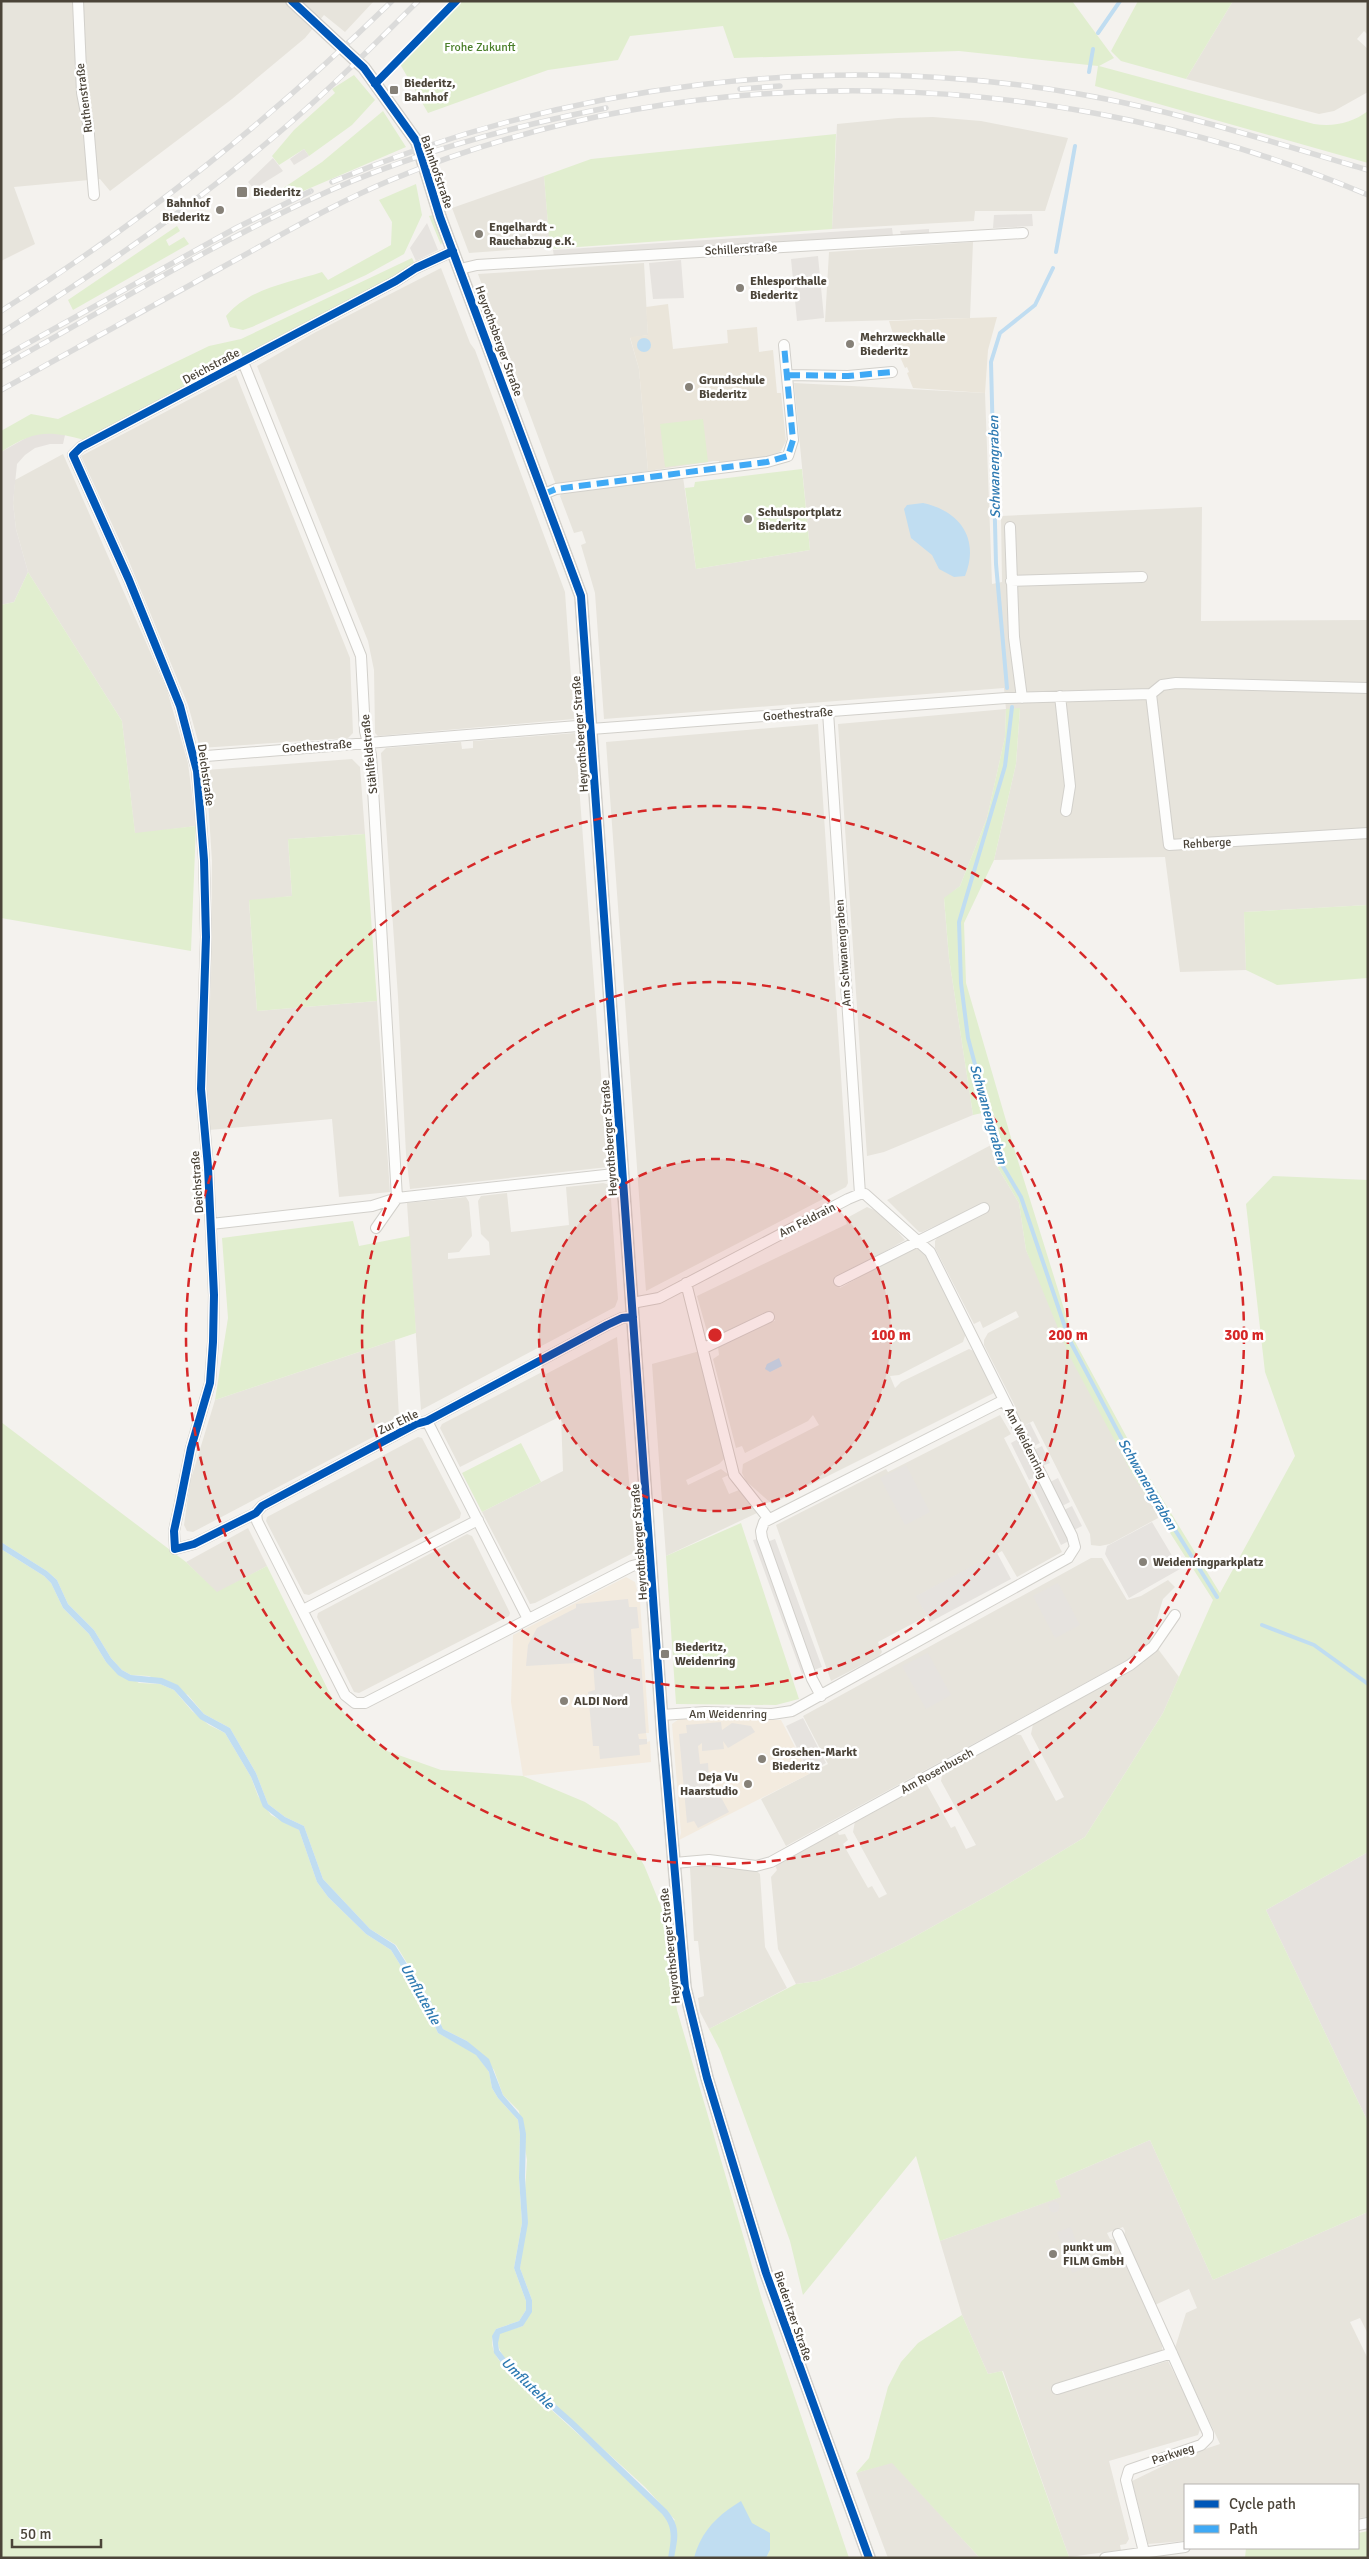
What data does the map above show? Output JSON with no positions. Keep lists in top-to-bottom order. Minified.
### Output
{"streets":{"street":["Ruthenstraße","Bahnhofstraße","Schillerstraße","Heyrothsberger Straße","Deichstraße","Goethestraße","Stählfeldstraße","Rehberge","Am Schwanengraben","Am Feldrain","Zur Ehle","Am Weidenring","Am Rosenbusch","Biederitzer Straße","Parkweg"]},"crossings":[["Bahnhofstraße","Heyrothsberger Straße"],["Schillerstraße","Heyrothsberger Straße"],["Heyrothsberger Straße","Deichstraße"],["Heyrothsberger Straße","Goethestraße"],["Heyrothsberger Straße","Am Feldrain"],["Heyrothsberger Straße","Zur Ehle"],["Heyrothsberger Straße","Am Weidenring"],["Heyrothsberger Straße","Am Rosenbusch"],["Heyrothsberger Straße","Biederitzer Straße"],["Deichstraße","Goethestraße"],["Deichstraße","Stählfeldstraße"],["Deichstraße","Zur Ehle"],["Goethestraße","Stählfeldstraße"],["Goethestraße","Am Schwanengraben"],["Am Schwanengraben","Am Feldrain"]],"water":["Schwanengraben","Umflutehle"],"parks":["Frohe Zukunft"],"places":{"transit":["Biederitz, Bahnhof","Biederitz","Biederitz, Weidenring"],"other":["Bahnhof Biederitz","Engelhardt - Rauchabzug e.K.","Ehlesporthalle Biederitz","Mehrzweckhalle Biederitz","Grundschule Biederitz","Schulsportplatz Biederitz","Weidenringparkplatz","ALDI Nord","Groschen-Markt Biederitz","Deja Vu Haarstudio","punkt um FILM GmbH"]},"legend":["Cycle path","Path"],"scale_bar":"50 m","rings":["100 m","200 m","300 m"]}
